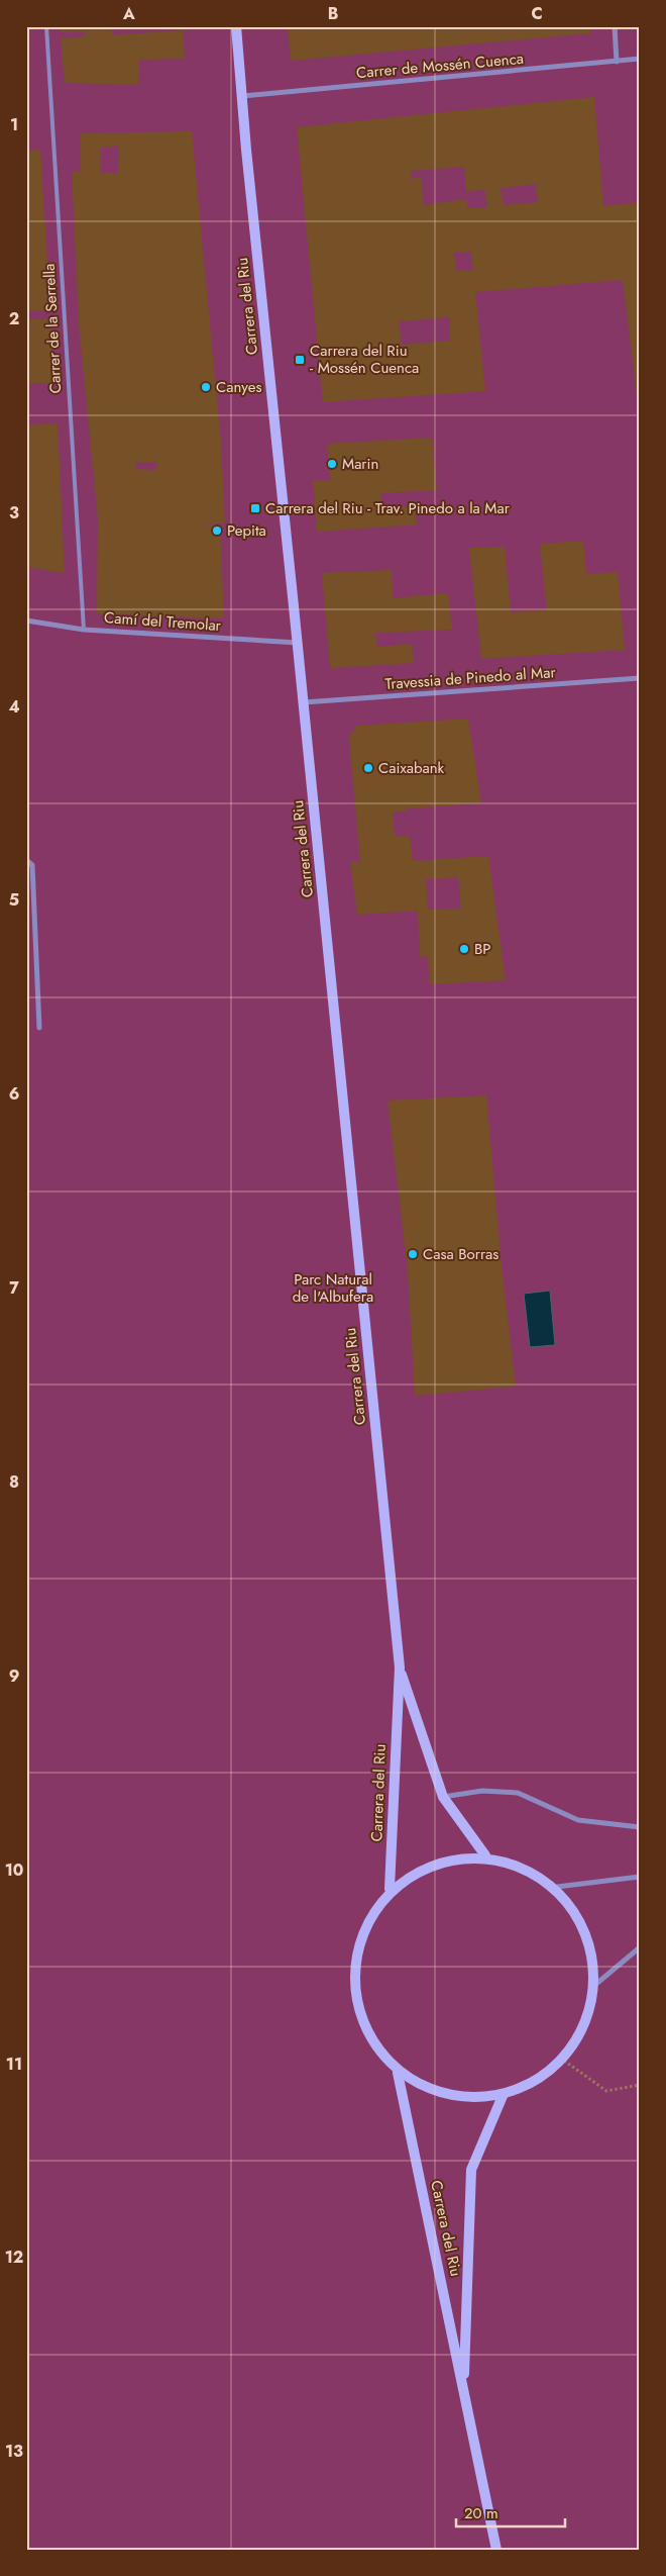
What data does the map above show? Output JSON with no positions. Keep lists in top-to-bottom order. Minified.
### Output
{"streets":{"street":["Carrer de Mossén Cuenca","Carrera del Riu","Camí del Tremolar","Travessia de Pinedo al Mar"],"lane":["Carrer de la Serrella"]},"crossings":[["Carrer de Mossén Cuenca","Carrera del Riu"],["Carrera del Riu","Camí del Tremolar"],["Carrera del Riu","Travessia de Pinedo al Mar"],["Carrer de la Serrella","Camí del Tremolar"]],"parks":["Parc Natural de l'Albufera"],"places":{"transit":["Carrera del Riu - Mossén Cuenca","Carrera del Riu - Trav. Pinedo a la Mar"],"other":["Canyes","Marin","Pepita","Caixabank","BP","Casa Borras"]},"scale_bar":"20 m","grid":{"columns":["A","B","C"],"rows":["1","2","3","4","5","6","7","8","9","10","11","12","13"]}}
